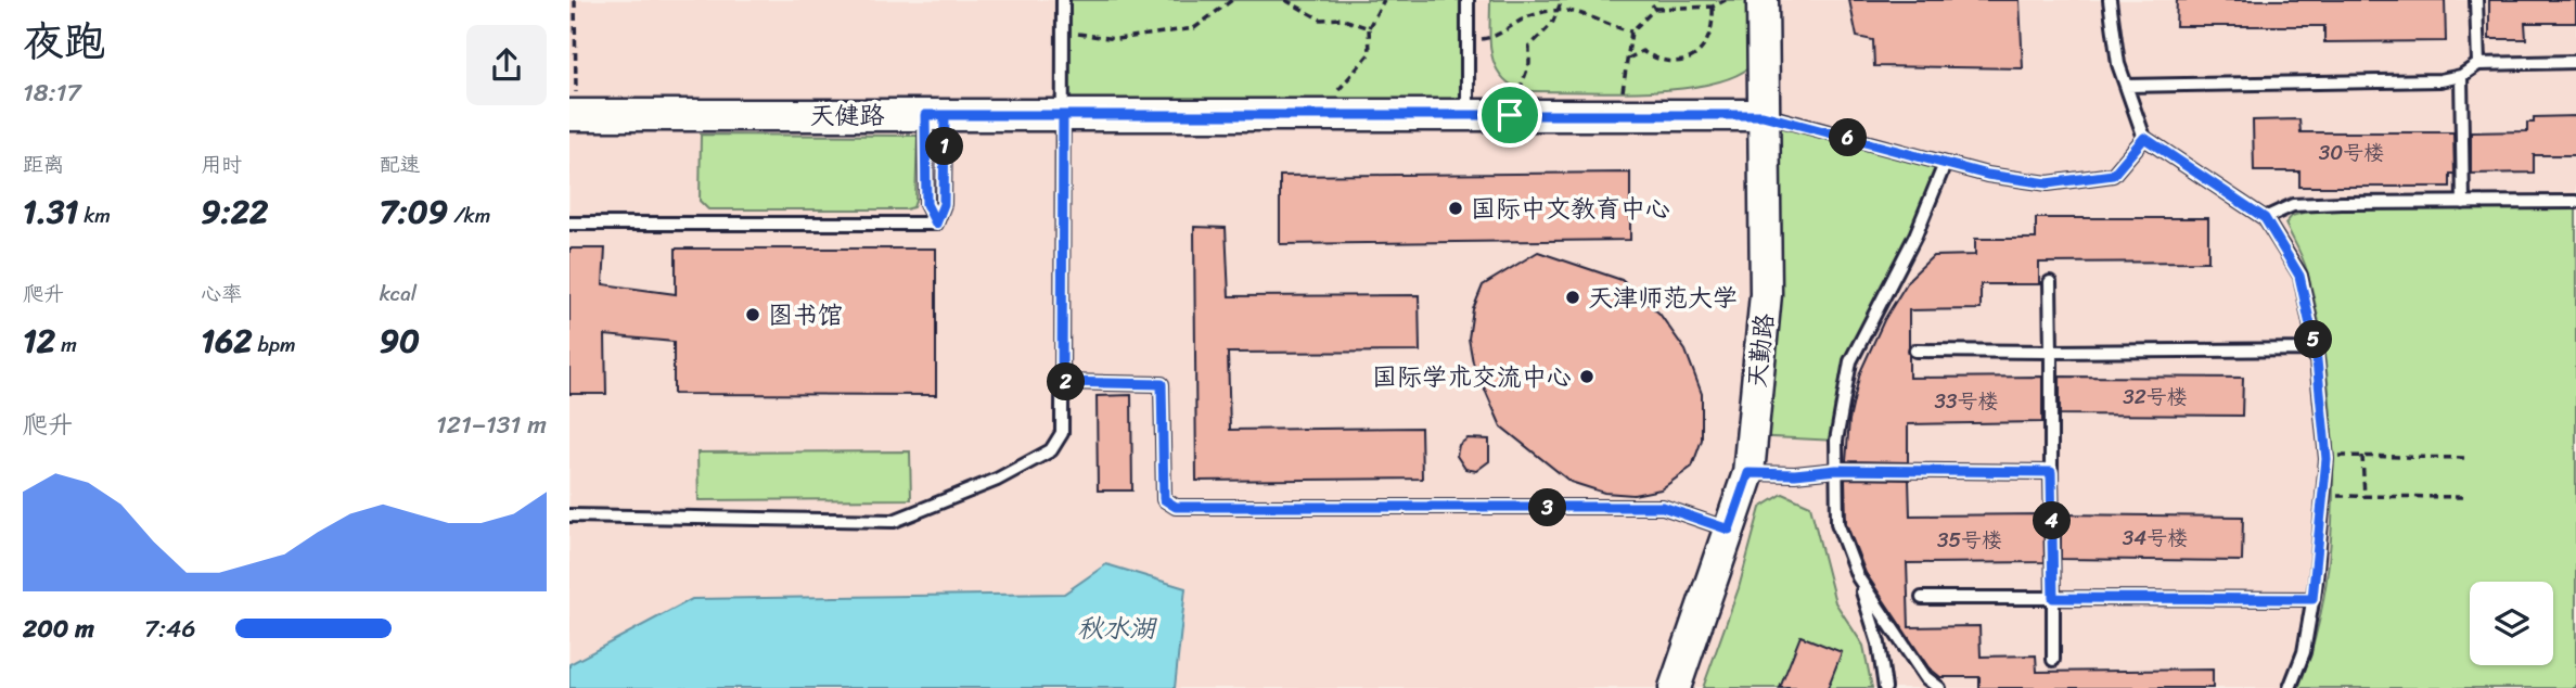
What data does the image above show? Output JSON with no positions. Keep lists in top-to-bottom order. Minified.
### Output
{"streets":{"street":["天健路","天勤路"]},"crossings":[["天健路","天勤路"]],"water":["秋水湖"],"places":["国际中文教育中心","天津师范大学","图书馆","国际学术交流中心"],"house_numbers":["30号楼","32号楼","33号楼","34号楼","35号楼"],"page":{"heading":["夜跑","18:17"],"pins":["6","1","5","2","3","4"],"stats":[["距离","1.31 km"],["用时","9:22"],["配速","7:09 /km"],["爬升","12 m"],["心率","162 bpm"],["kcal","90"]],"chart":["爬升","121–131 m"],"list":[{"name":"200 m","note":"7:46"}]}}
